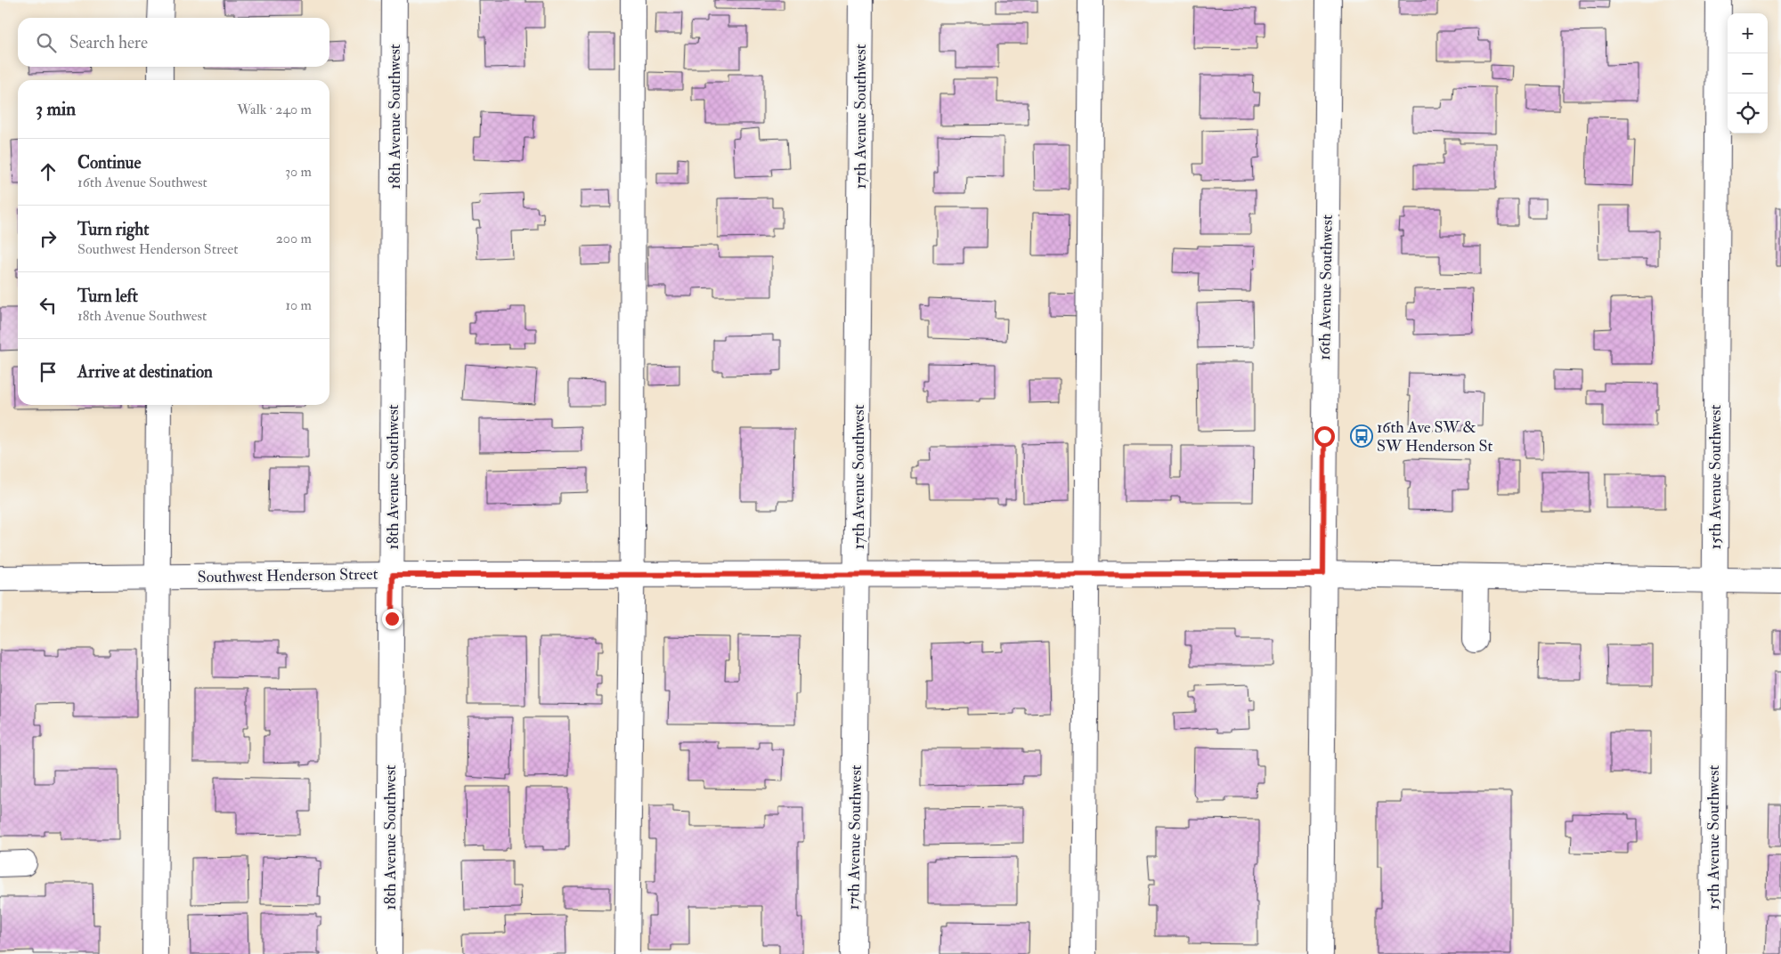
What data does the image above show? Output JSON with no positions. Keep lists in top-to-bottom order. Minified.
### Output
{"streets":{"street":["18th Avenue Southwest","17th Avenue Southwest","16th Avenue Southwest","15th Avenue Southwest","Southwest Henderson Street"]},"crossings":[["18th Avenue Southwest","Southwest Henderson Street"],["17th Avenue Southwest","Southwest Henderson Street"],["16th Avenue Southwest","Southwest Henderson Street"],["15th Avenue Southwest","Southwest Henderson Street"]],"places":{"bus stop":["16th Ave SW & SW Henderson St"]},"page":{"map_buttons":["+","−"],"search":"Search here","heading":["3 min","Walk · 240 m"],"list":[["Continue","16th Avenue Southwest","30 m"],["Turn right","Southwest Henderson Street","200 m"],["Turn left","18th Avenue Southwest","10 m"],"Arrive at destination"]}}
